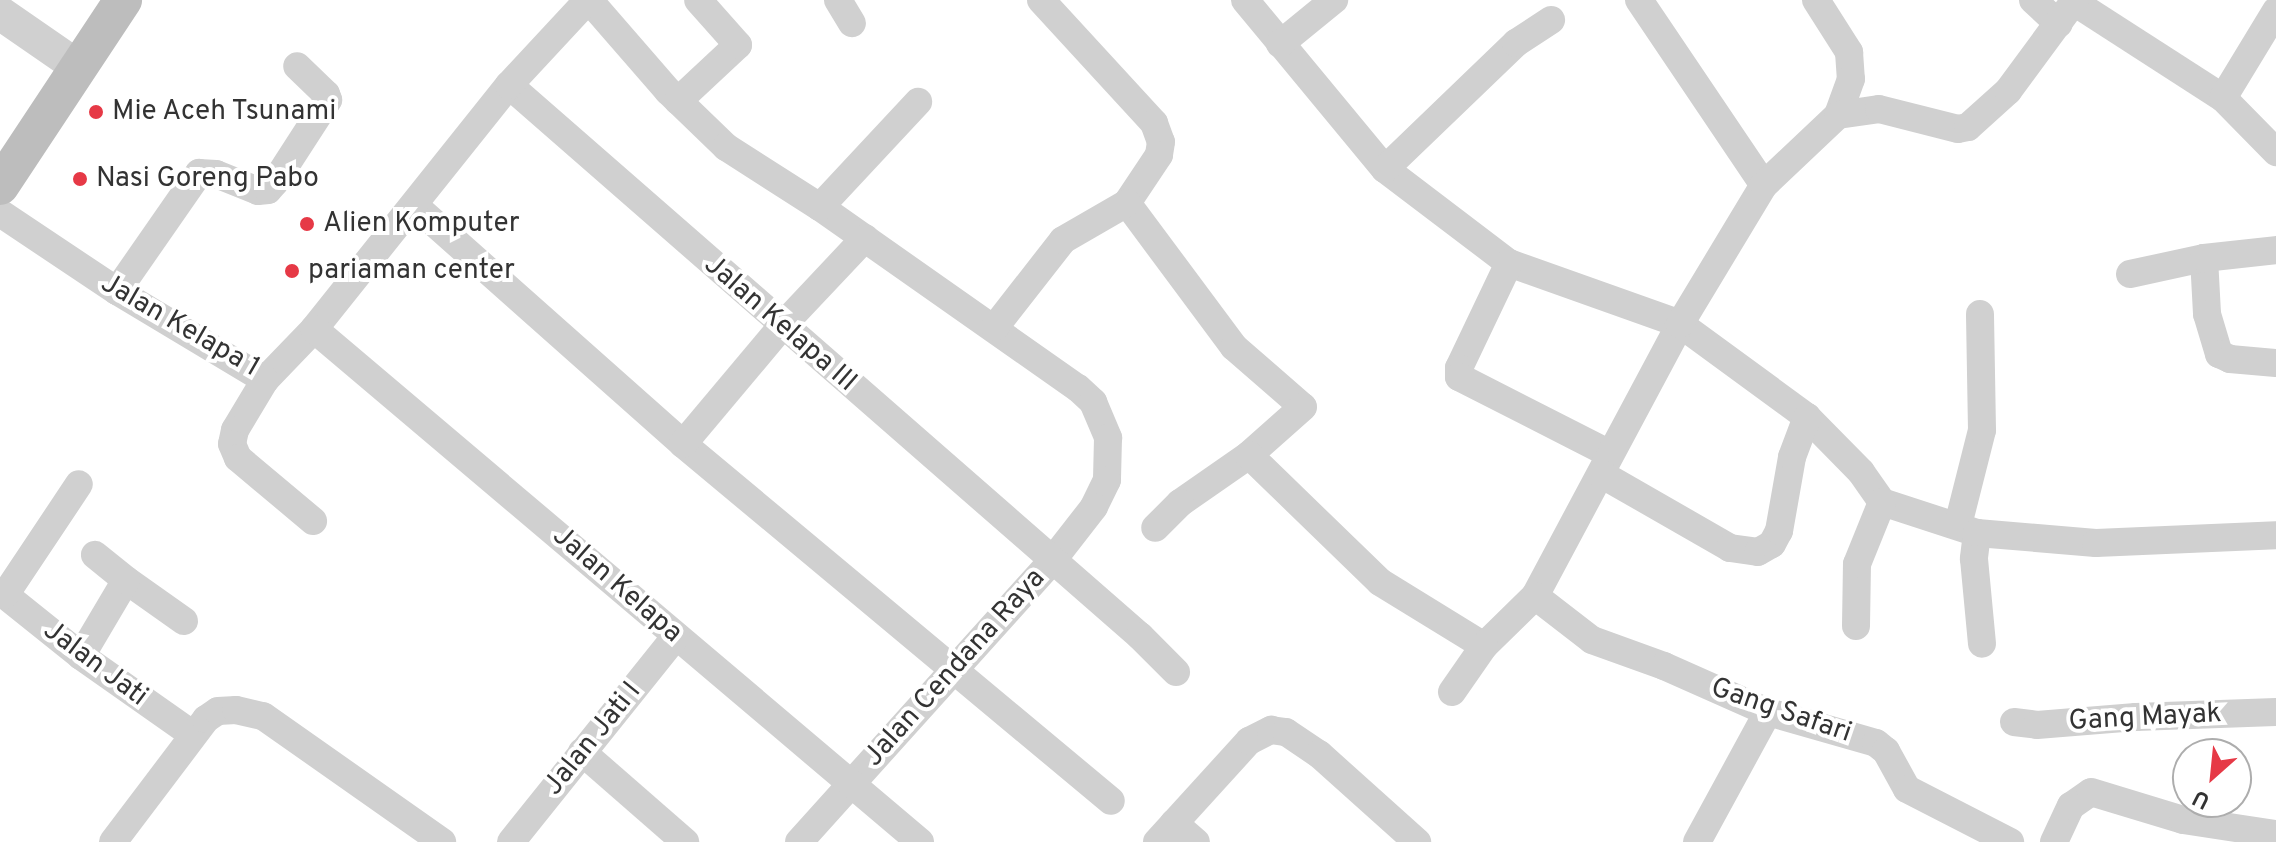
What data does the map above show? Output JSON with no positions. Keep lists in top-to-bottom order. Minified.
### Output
{"streets":{"street":["Jalan Kelapa III","Jalan Kelapa 1","Jalan Kelapa","Jalan Jati","Jalan Cendana Raya","Gang Safari","Gang Mayak","Jalan Jati I"]},"crossings":[["Jalan Kelapa III","Jalan Kelapa 1"],["Jalan Kelapa III","Jalan Cendana Raya"],["Jalan Kelapa 1","Jalan Kelapa"],["Jalan Kelapa","Jalan Cendana Raya"],["Jalan Kelapa","Jalan Jati I"]],"places":["Mie Aceh Tsunami","Nasi Goreng Pabo","Alien Komputer","pariaman center"],"north":"bottom left"}
